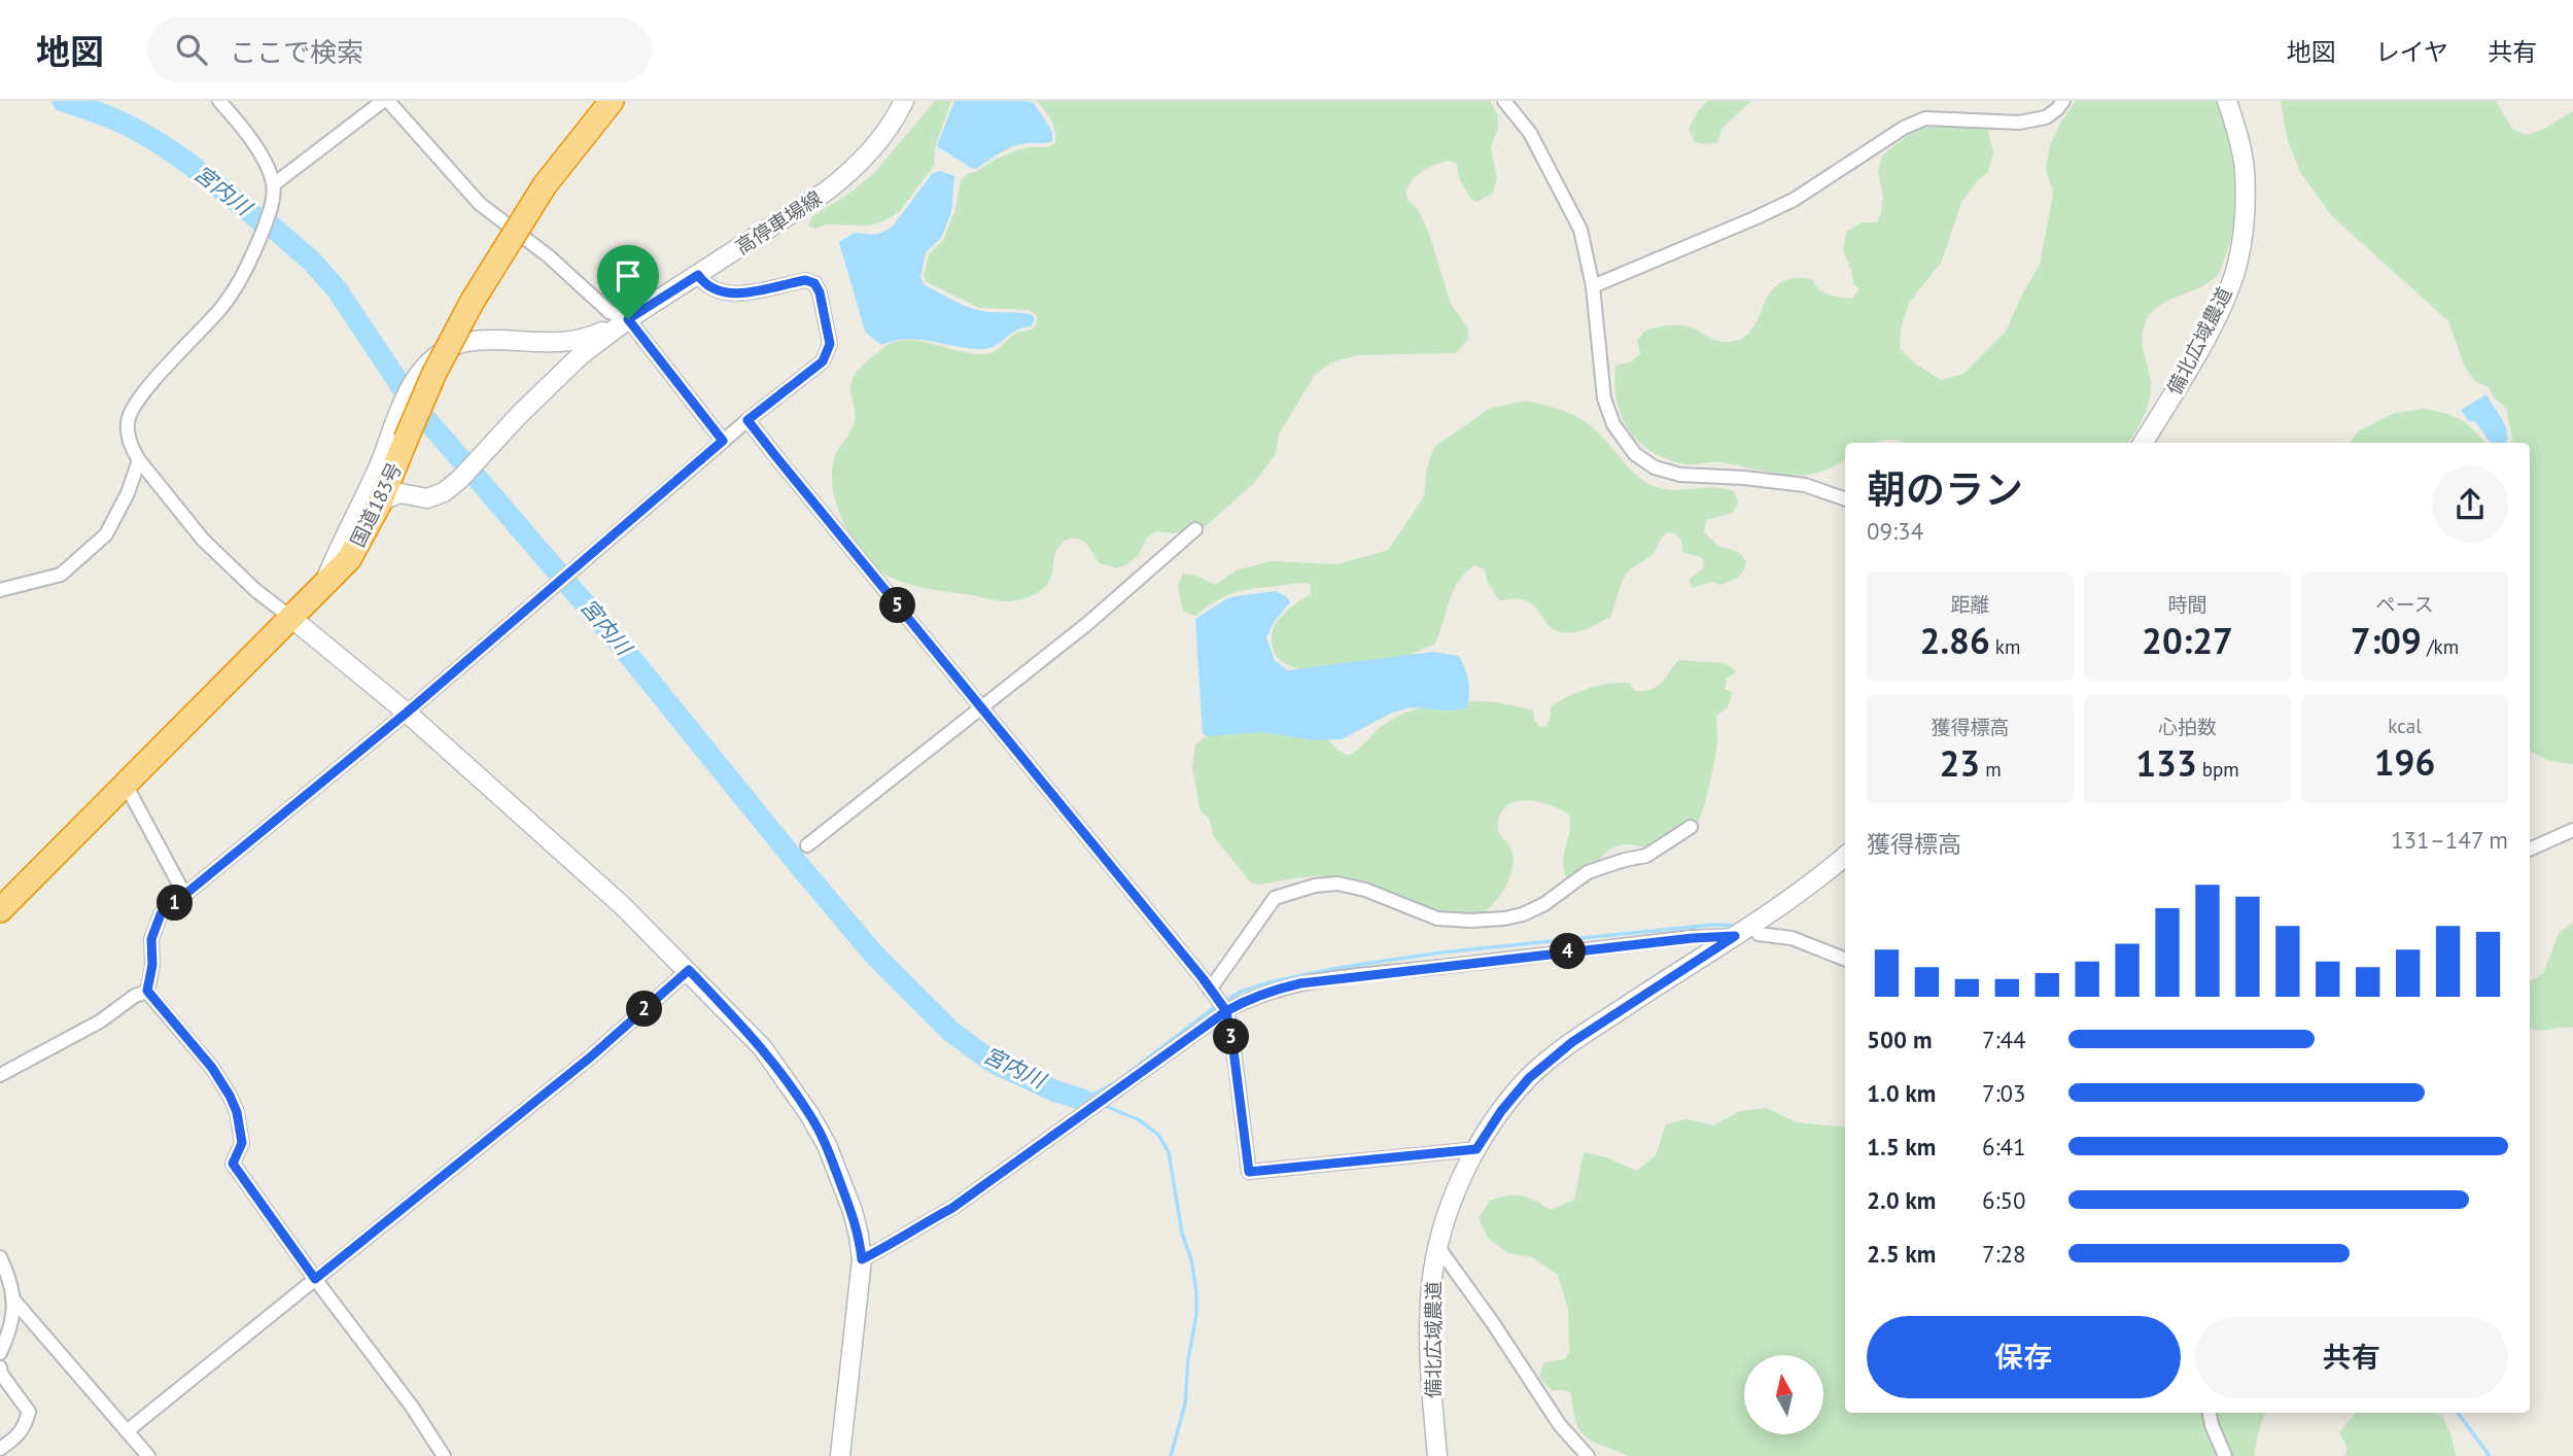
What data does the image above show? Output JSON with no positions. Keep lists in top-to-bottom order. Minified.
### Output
{"streets":{"highway":["国道183号"],"street":["高停車場線","備北広域農道"]},"crossings":[["高停車場線","国道183号"]],"water":["宮内川"],"north":"top","page":{"header":"地図","search":"ここで検索","nav":["地図","レイヤ","共有"],"heading":["朝のラン","09:34"],"stats":[["距離","2.86 km"],["時間","20:27"],["ペース","7:09 /km"],["獲得標高","23 m"],["心拍数","133 bpm"],["kcal","196"]],"pins":["5","1","4","2","3"],"chart":["獲得標高","131–147 m"],"list":[{"name":"500 m","note":"7:44"},{"name":"1.0 km","note":"7:03"},{"name":"1.5 km","note":"6:41"},{"name":"2.0 km","note":"6:50"},{"name":"2.5 km","note":"7:28"}],"buttons":["保存","共有"]}}
